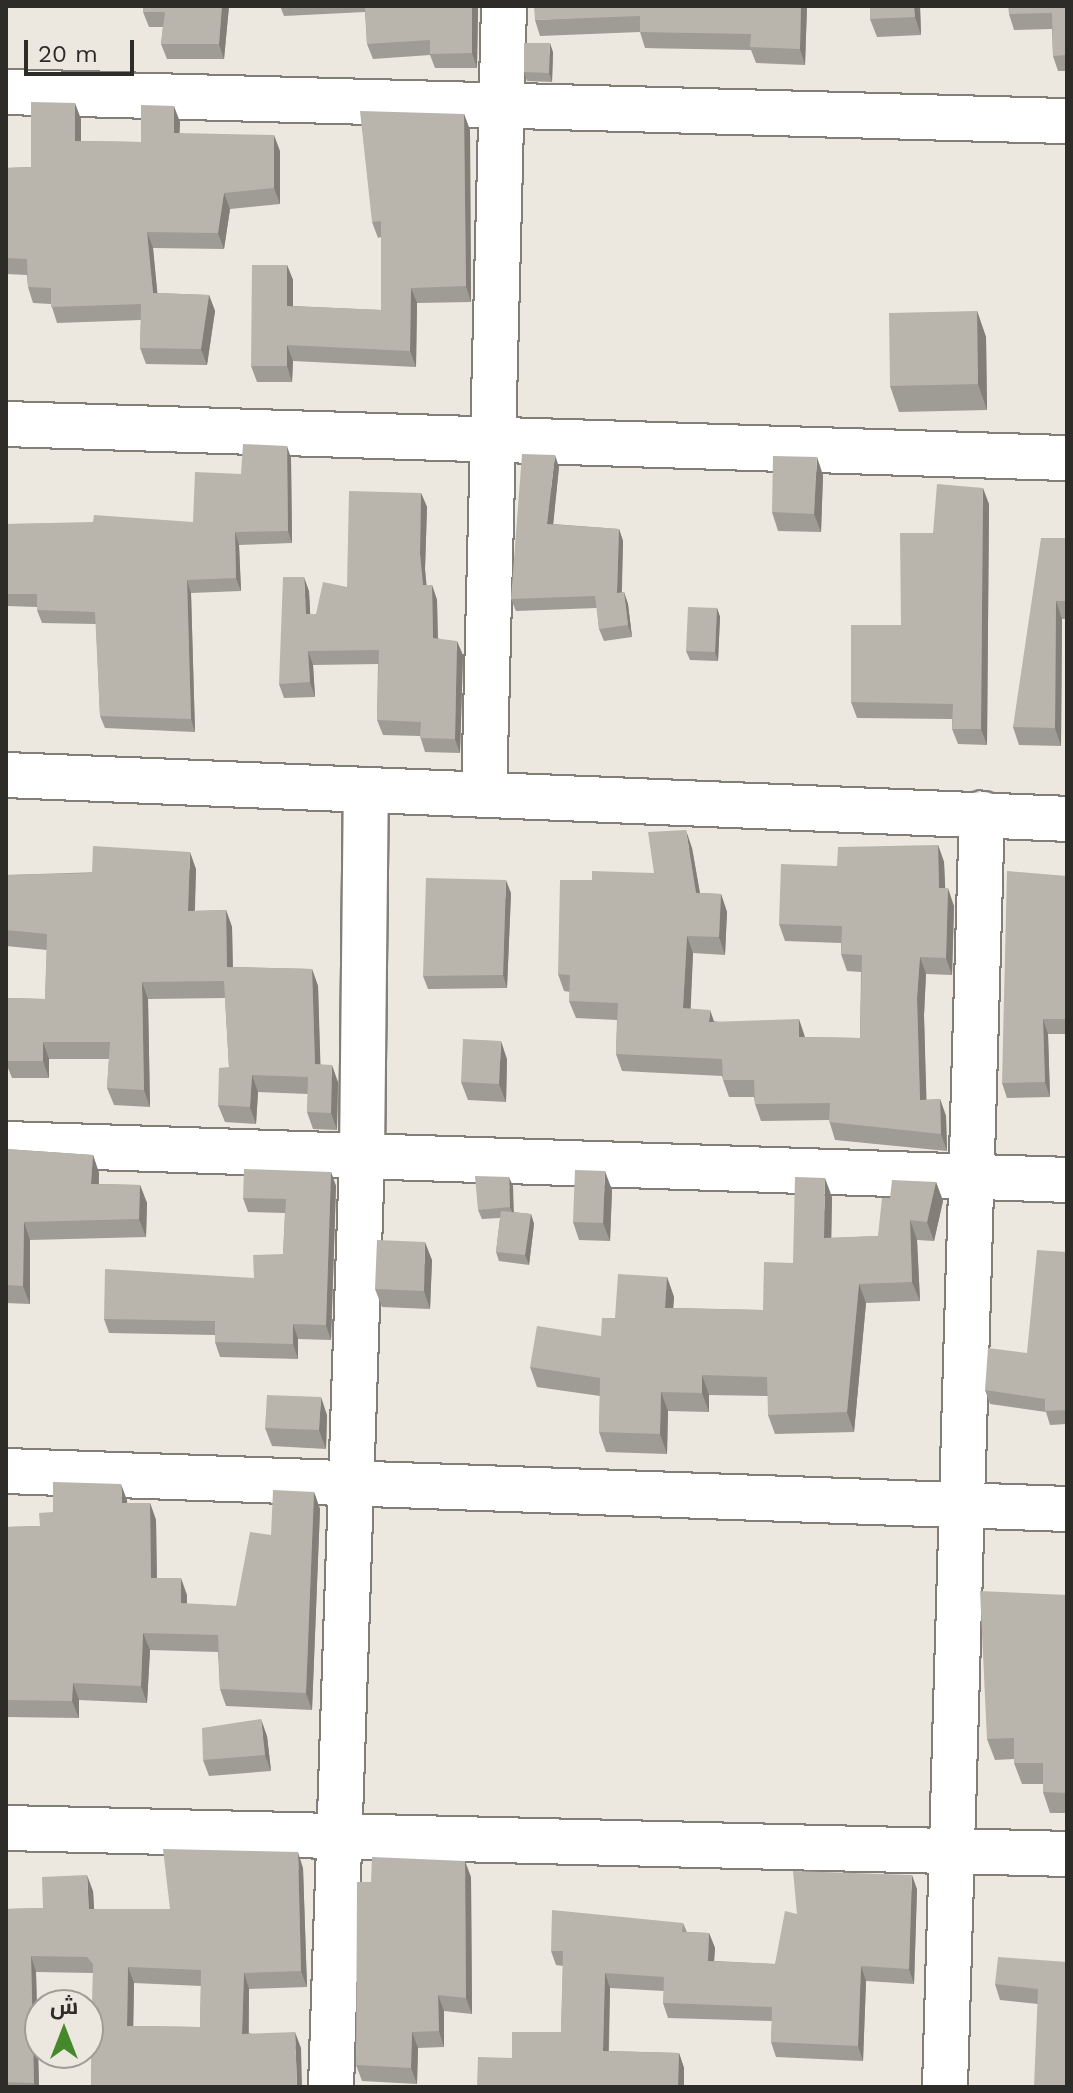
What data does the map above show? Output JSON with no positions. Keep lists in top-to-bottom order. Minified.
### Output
{"scale_bar":"20 m","north":"top"}
